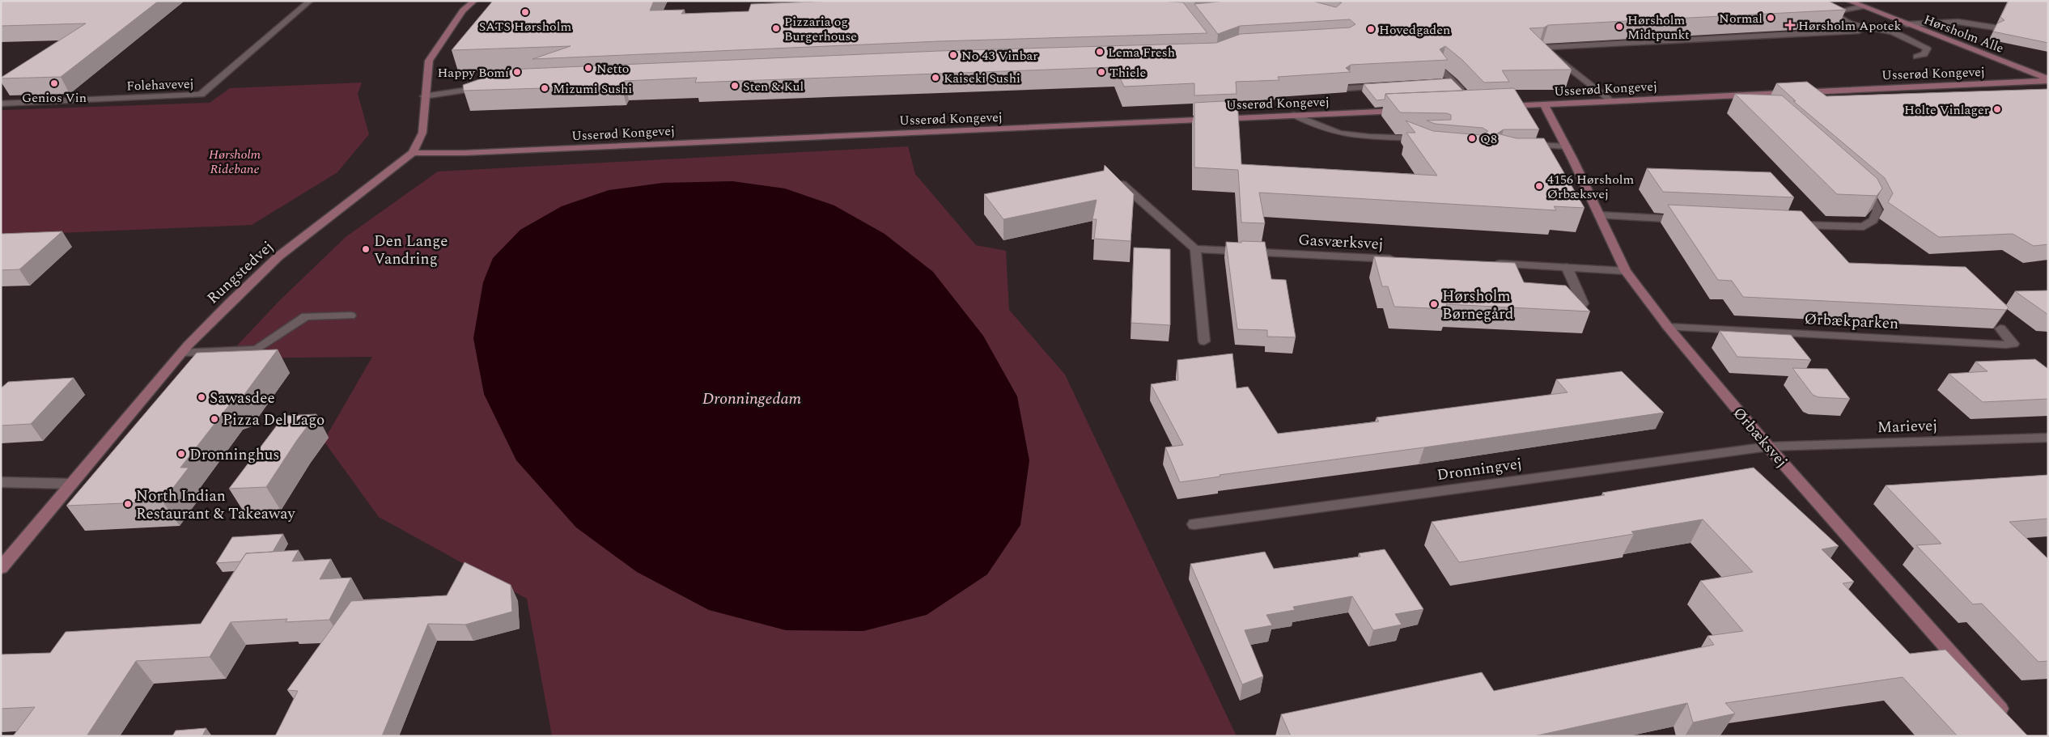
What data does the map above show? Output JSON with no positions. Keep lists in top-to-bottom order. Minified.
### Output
{"streets":{"street":["Hørsholm Alle","Usserød Kongevej","Folehavevej","Gasværksvej","Rungstedvej","Ørbækparken","Marievej","Ørbæksvej","Dronningvej"]},"crossings":[["Hørsholm Alle","Usserød Kongevej"],["Usserød Kongevej","Rungstedvej"],["Usserød Kongevej","Ørbæksvej"],["Ørbækparken","Ørbæksvej"],["Marievej","Ørbæksvej"],["Marievej","Dronningvej"],["Ørbæksvej","Dronningvej"]],"water":["Dronningedam"],"parks":["Hørsholm Ridebane"],"places":{"other":["SATS Hørsholm","Normal","Hørsholm Midtpunkt","Pizzaria og Burgerhouse","Hovedgaden","Lema Fresh","No 43 Vinbar","Netto","Happy Bomí","Thiele","Kaiseki Sushi","Genios Vin","Sten & Kul","Mizumi Sushi","Holte Vinlager","Q8","4156 Hørsholm Ørbæksvej","Den Lange Vandring","Hørsholm Børnegård","Sawasdee","Pizza Del Lago","Dronninghus","North Indian Restaurant & Takeaway"],"health":["Hørsholm Apotek"]}}
